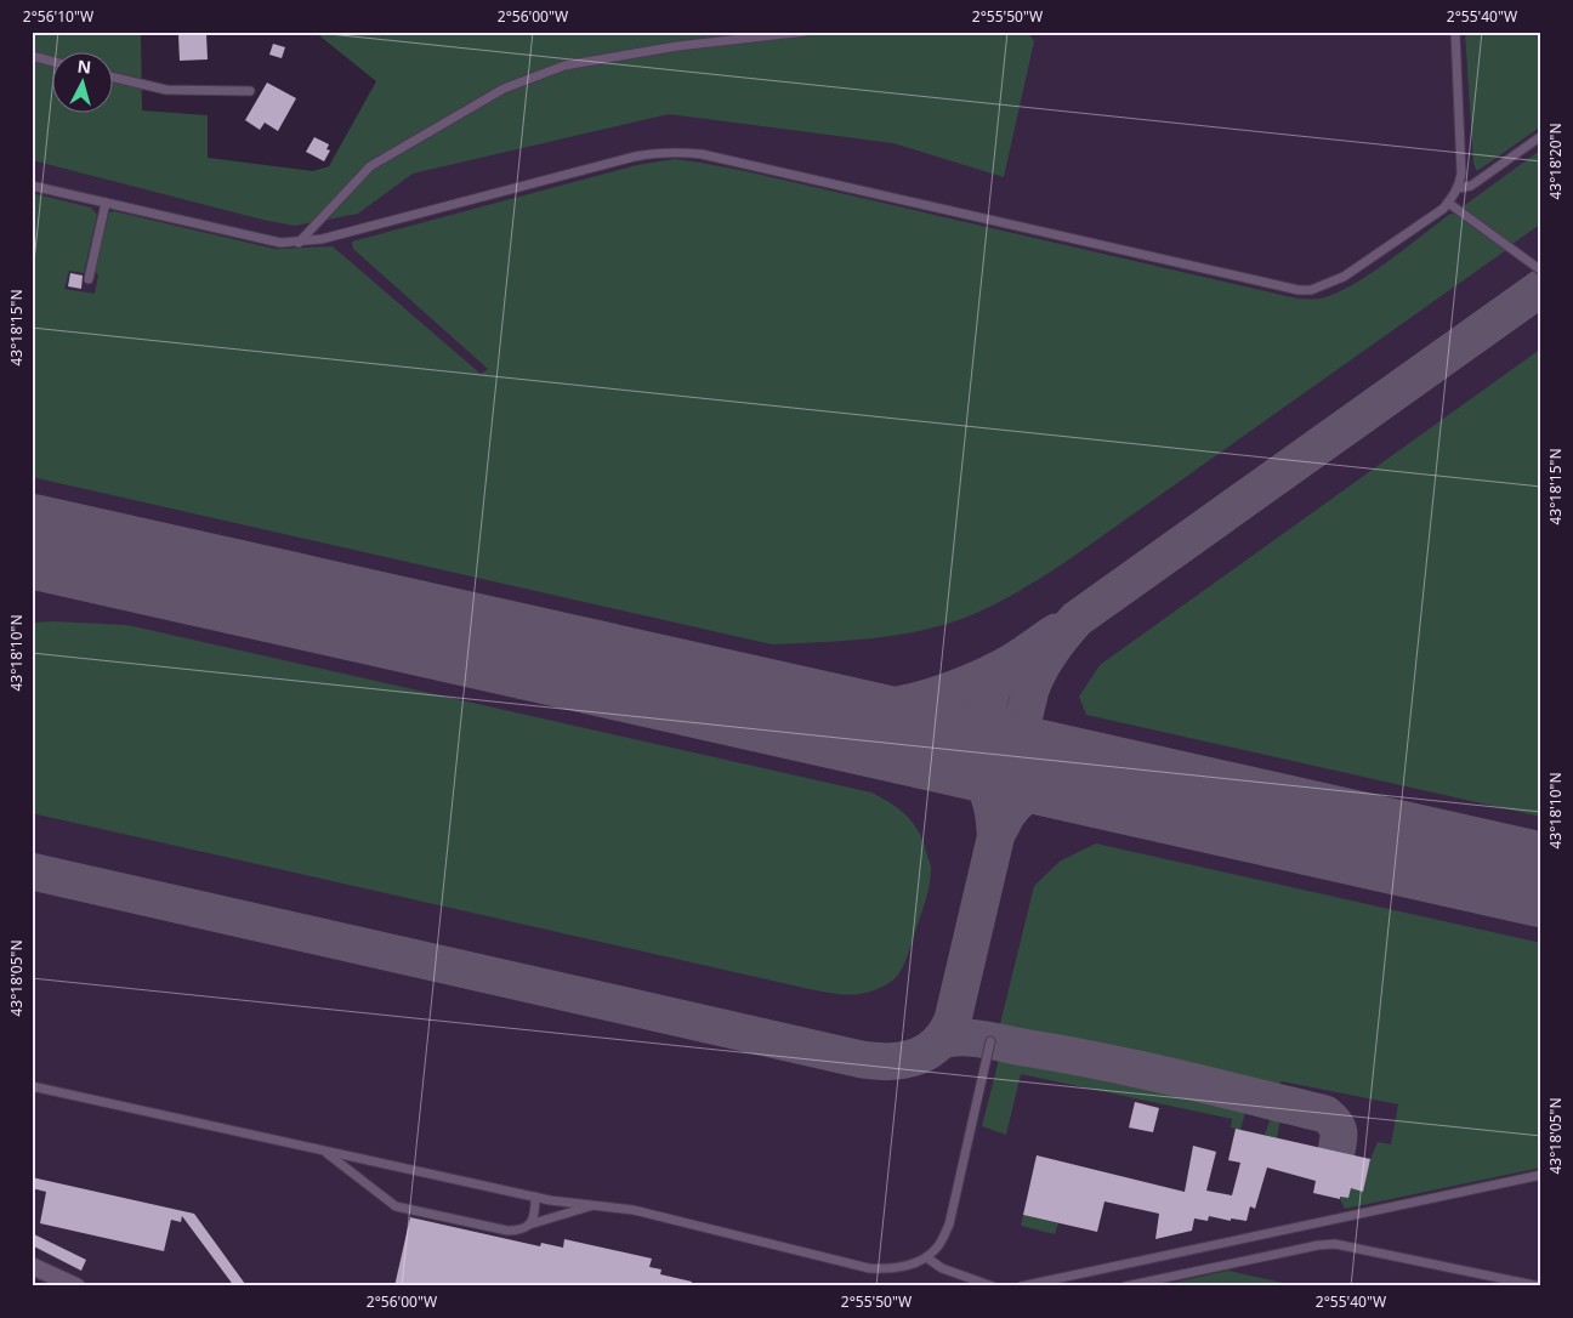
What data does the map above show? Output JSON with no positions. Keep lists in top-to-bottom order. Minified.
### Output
{"north":"top","coordinates":["2°56'10\"W","2°56'00\"W","2°55'50\"W","2°55'40\"W","43°18'20\"N","43°18'15\"N","43°18'10\"N","43°18'05\"N"]}
